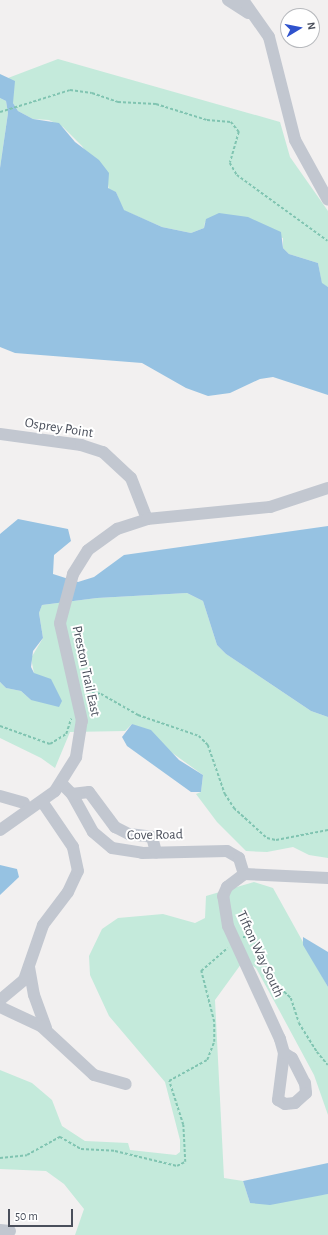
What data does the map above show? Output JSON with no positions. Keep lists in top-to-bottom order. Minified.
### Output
{"streets":{"street":["Osprey Point","Preston Trail East","Cove Road","Tifton Way South"]},"crossings":[["Osprey Point","Preston Trail East"],["Preston Trail East","Cove Road"],["Cove Road","Tifton Way South"]],"scale_bar":"50 m","north":"right"}
